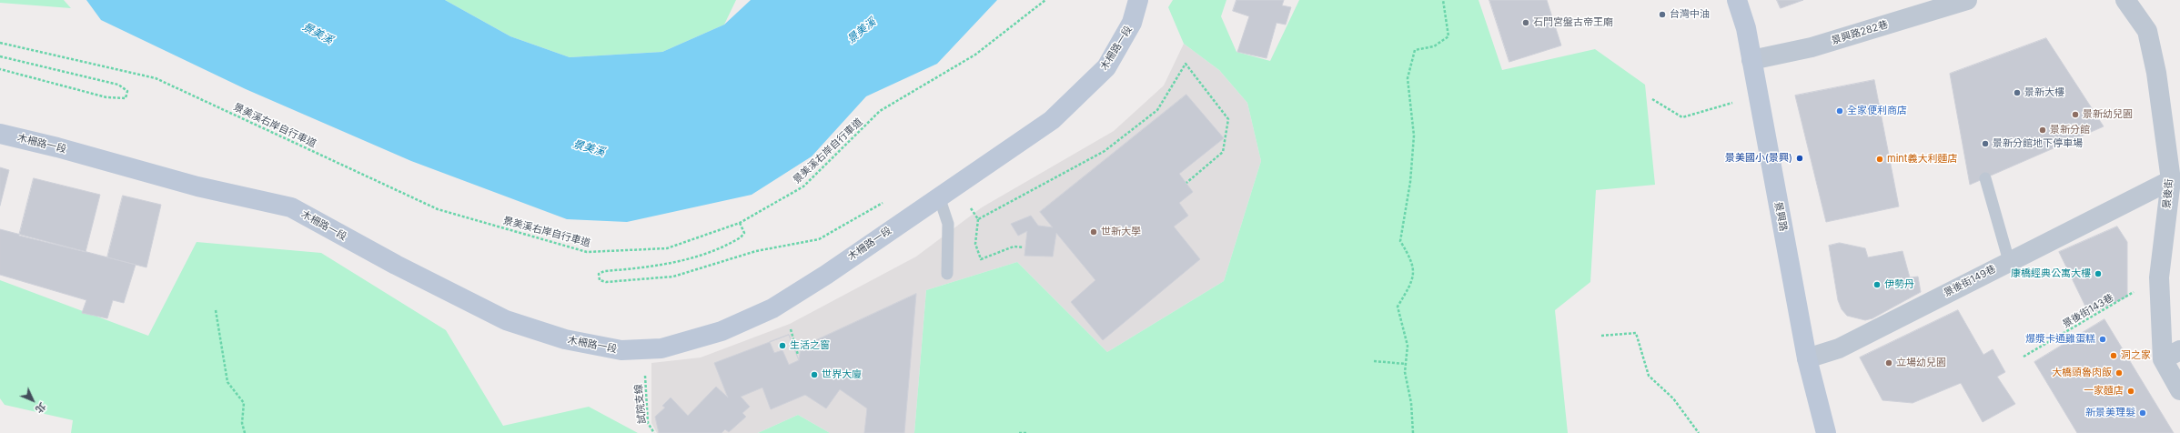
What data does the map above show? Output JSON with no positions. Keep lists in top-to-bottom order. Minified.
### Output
{"streets":{"street":["景興路282巷","木柵路一段","景後街","景興路","景後街149巷"],"path":["景美溪右岸自行車道","景後街143巷","試院支線"]},"crossings":[["景興路282巷","景興路"],["景後街","景後街149巷"],["景後街","景後街143巷"],["景興路","景後街149巷"]],"water":["景美溪"],"places":["台灣中油","石門宮盤古帝王廟","景新大樓","全家便利商店","景新幼兒園","景新分館","景新分館地下停車場","景美國小(景興)","mint義大利麵店","世新大學","康橋經典公寓大樓","伊勢丹","爆漿卡通雞蛋糕","生活之窗","洞之家","立場幼兒園","大橋頭魯肉飯","世界大廈","一家麵店","新景美理髮"],"north":"bottom right"}
